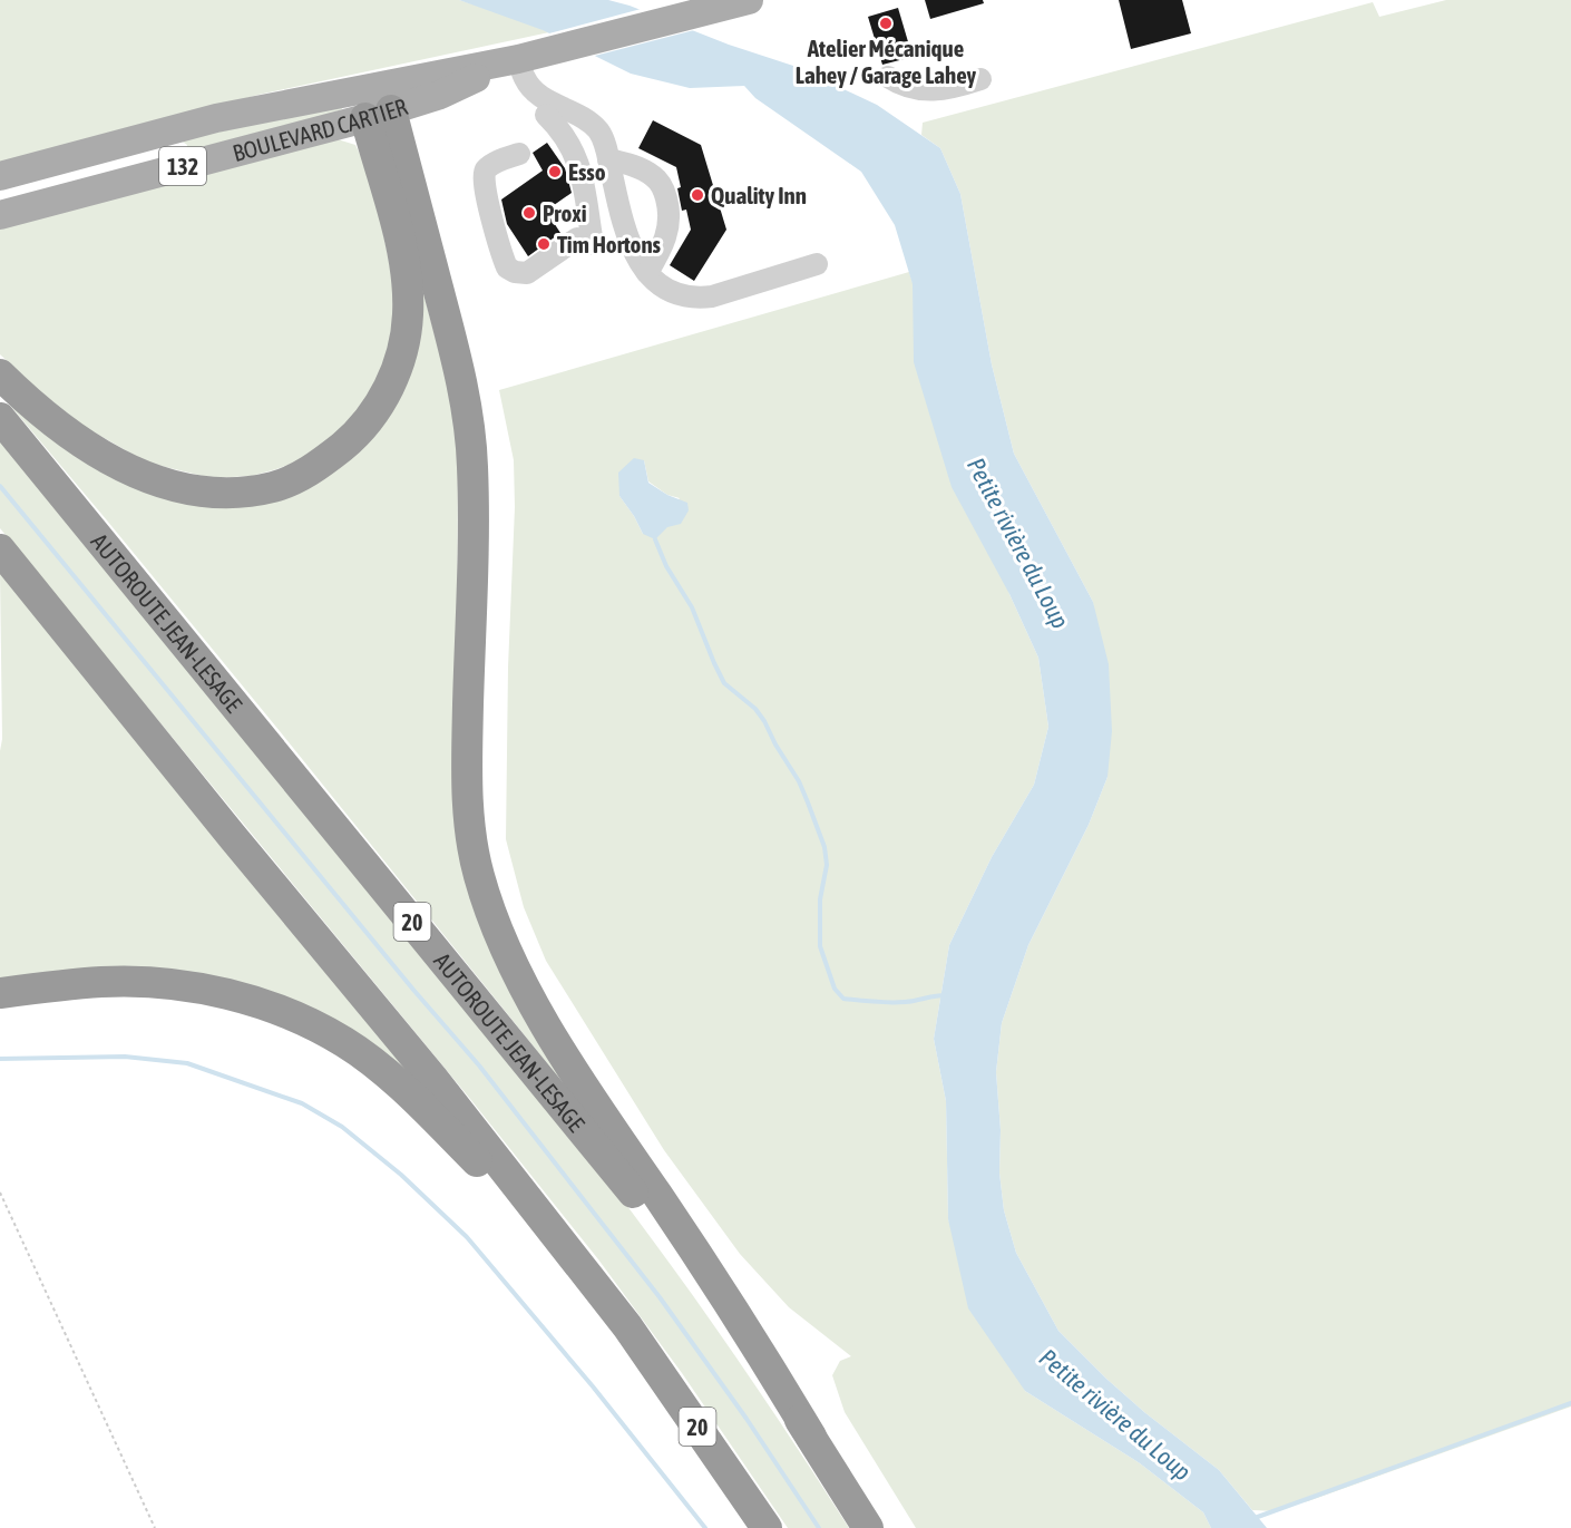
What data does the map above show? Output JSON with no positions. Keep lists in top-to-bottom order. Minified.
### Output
{"streets":{"highway":["AUTOROUTE JEAN-LESAGE","20"],"main road":["BOULEVARD CARTIER","132"]},"water":["Petite rivière du Loup"],"places":["Atelier Mécanique Lahey / Garage Lahey","Esso","Quality Inn","Proxi","Tim Hortons"]}
